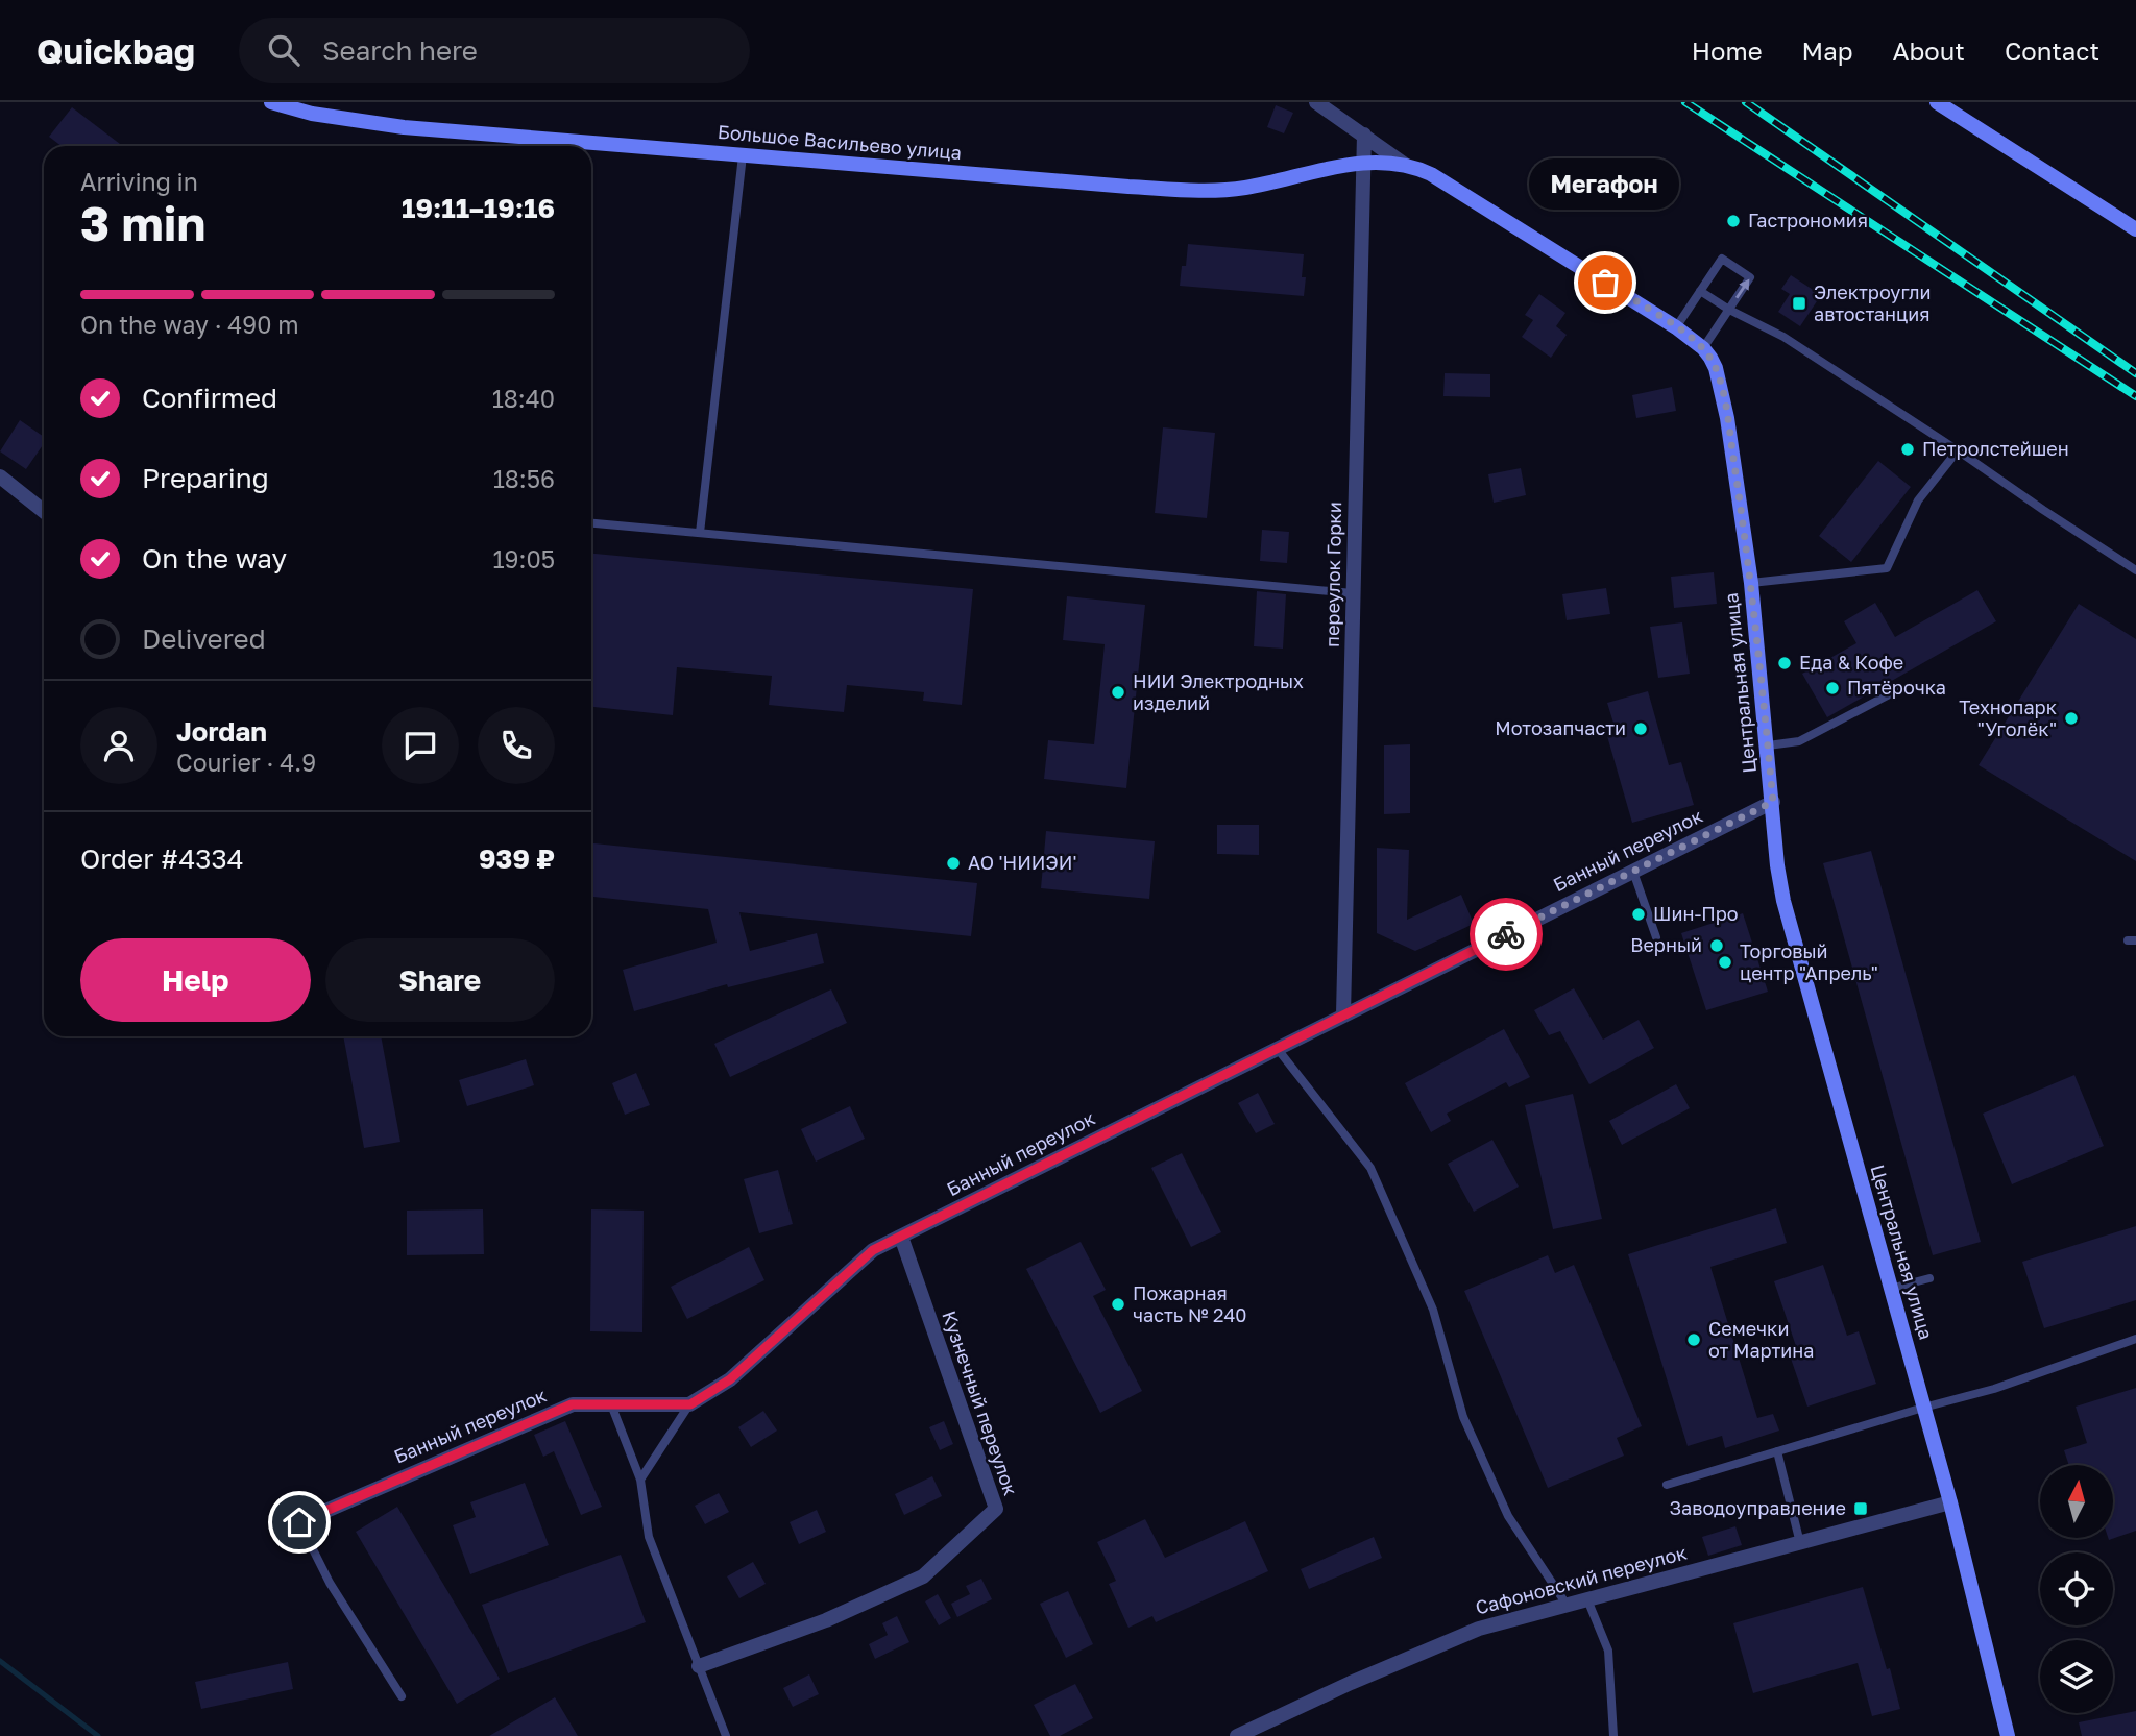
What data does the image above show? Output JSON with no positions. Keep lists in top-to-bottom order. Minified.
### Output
{"streets":{"main road":["Большое Васильево улица","Центральная улица"],"street":["переулок Горки","Банный переулок","Кузнечный переулок","Сафоновский переулок"]},"crossings":[["Большое Васильево улица","переулок Горки"],["Большое Васильево улица","Центральная улица"],["переулок Горки","Банный переулок"],["Центральная улица","Банный переулок"],["Центральная улица","Сафоновский переулок"],["Банный переулок","Кузнечный переулок"]],"places":{"other":["Гастрономия","Мегафон","Петролстейшен","Еда & Кофе","Пятёрочка","НИИ Электродных изделий","Технопарк \"Уголёк\"","Мотозапчасти","АО 'НИИЭИ'","Шин-Про","Верный","Торговый центр \"Апрель\"","Пожарная часть № 240","Семечки от Мартина"],"transit":["Электроугли автостанция","Заводоуправление"]},"north":"top","page":{"header":"Quickbag","search":"Search here","nav":["Home","Map","About","Contact"],"heading":["3 min","Arriving in","19:11–19:16"],"panel":["Jordan","Courier · 4.9","Order #4334","939 ₽"],"bubble":"Мегафон","bar":"On the way · 490 m","list":[["Confirmed","18:40"],["Preparing","18:56"],["On the way","19:05"],"Delivered"],"buttons":["Help","Share"]}}
